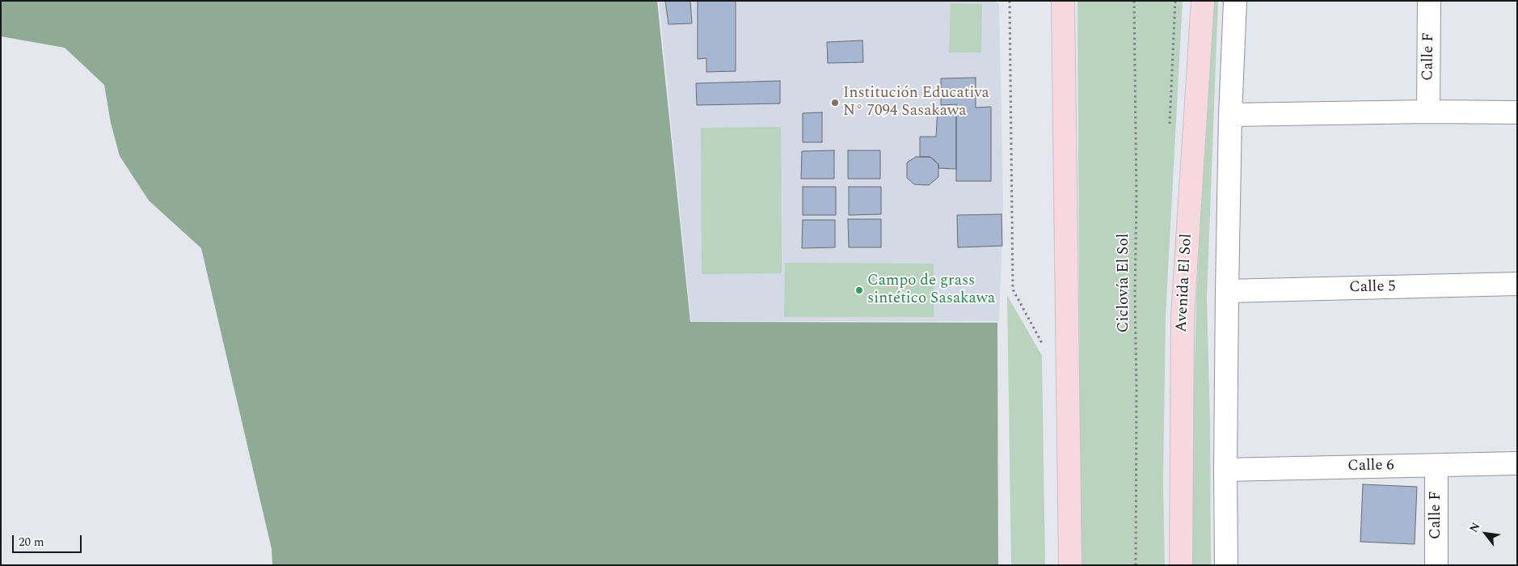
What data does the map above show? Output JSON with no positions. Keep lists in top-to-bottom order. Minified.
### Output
{"streets":{"main road":["Avenida El Sol"],"street":["Calle F","Calle 5","Calle 6"],"path":["Ciclovía El Sol"]},"crossings":[["Calle F","Calle 6"]],"places":["Institución Educativa N° 7094 Sasakawa","Campo de grass sintético Sasakawa"],"scale_bar":"20 m","north":"top left"}
